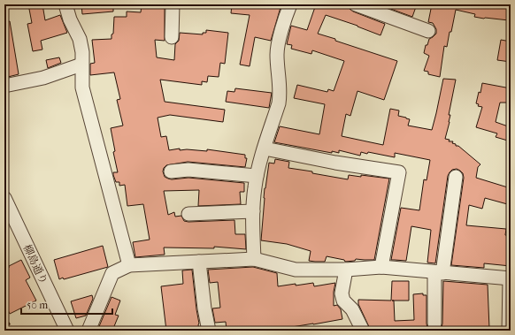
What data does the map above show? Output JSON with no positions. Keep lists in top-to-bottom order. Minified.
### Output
{"streets":{"street":["柳島通り"]},"scale_bar":"50 m"}
